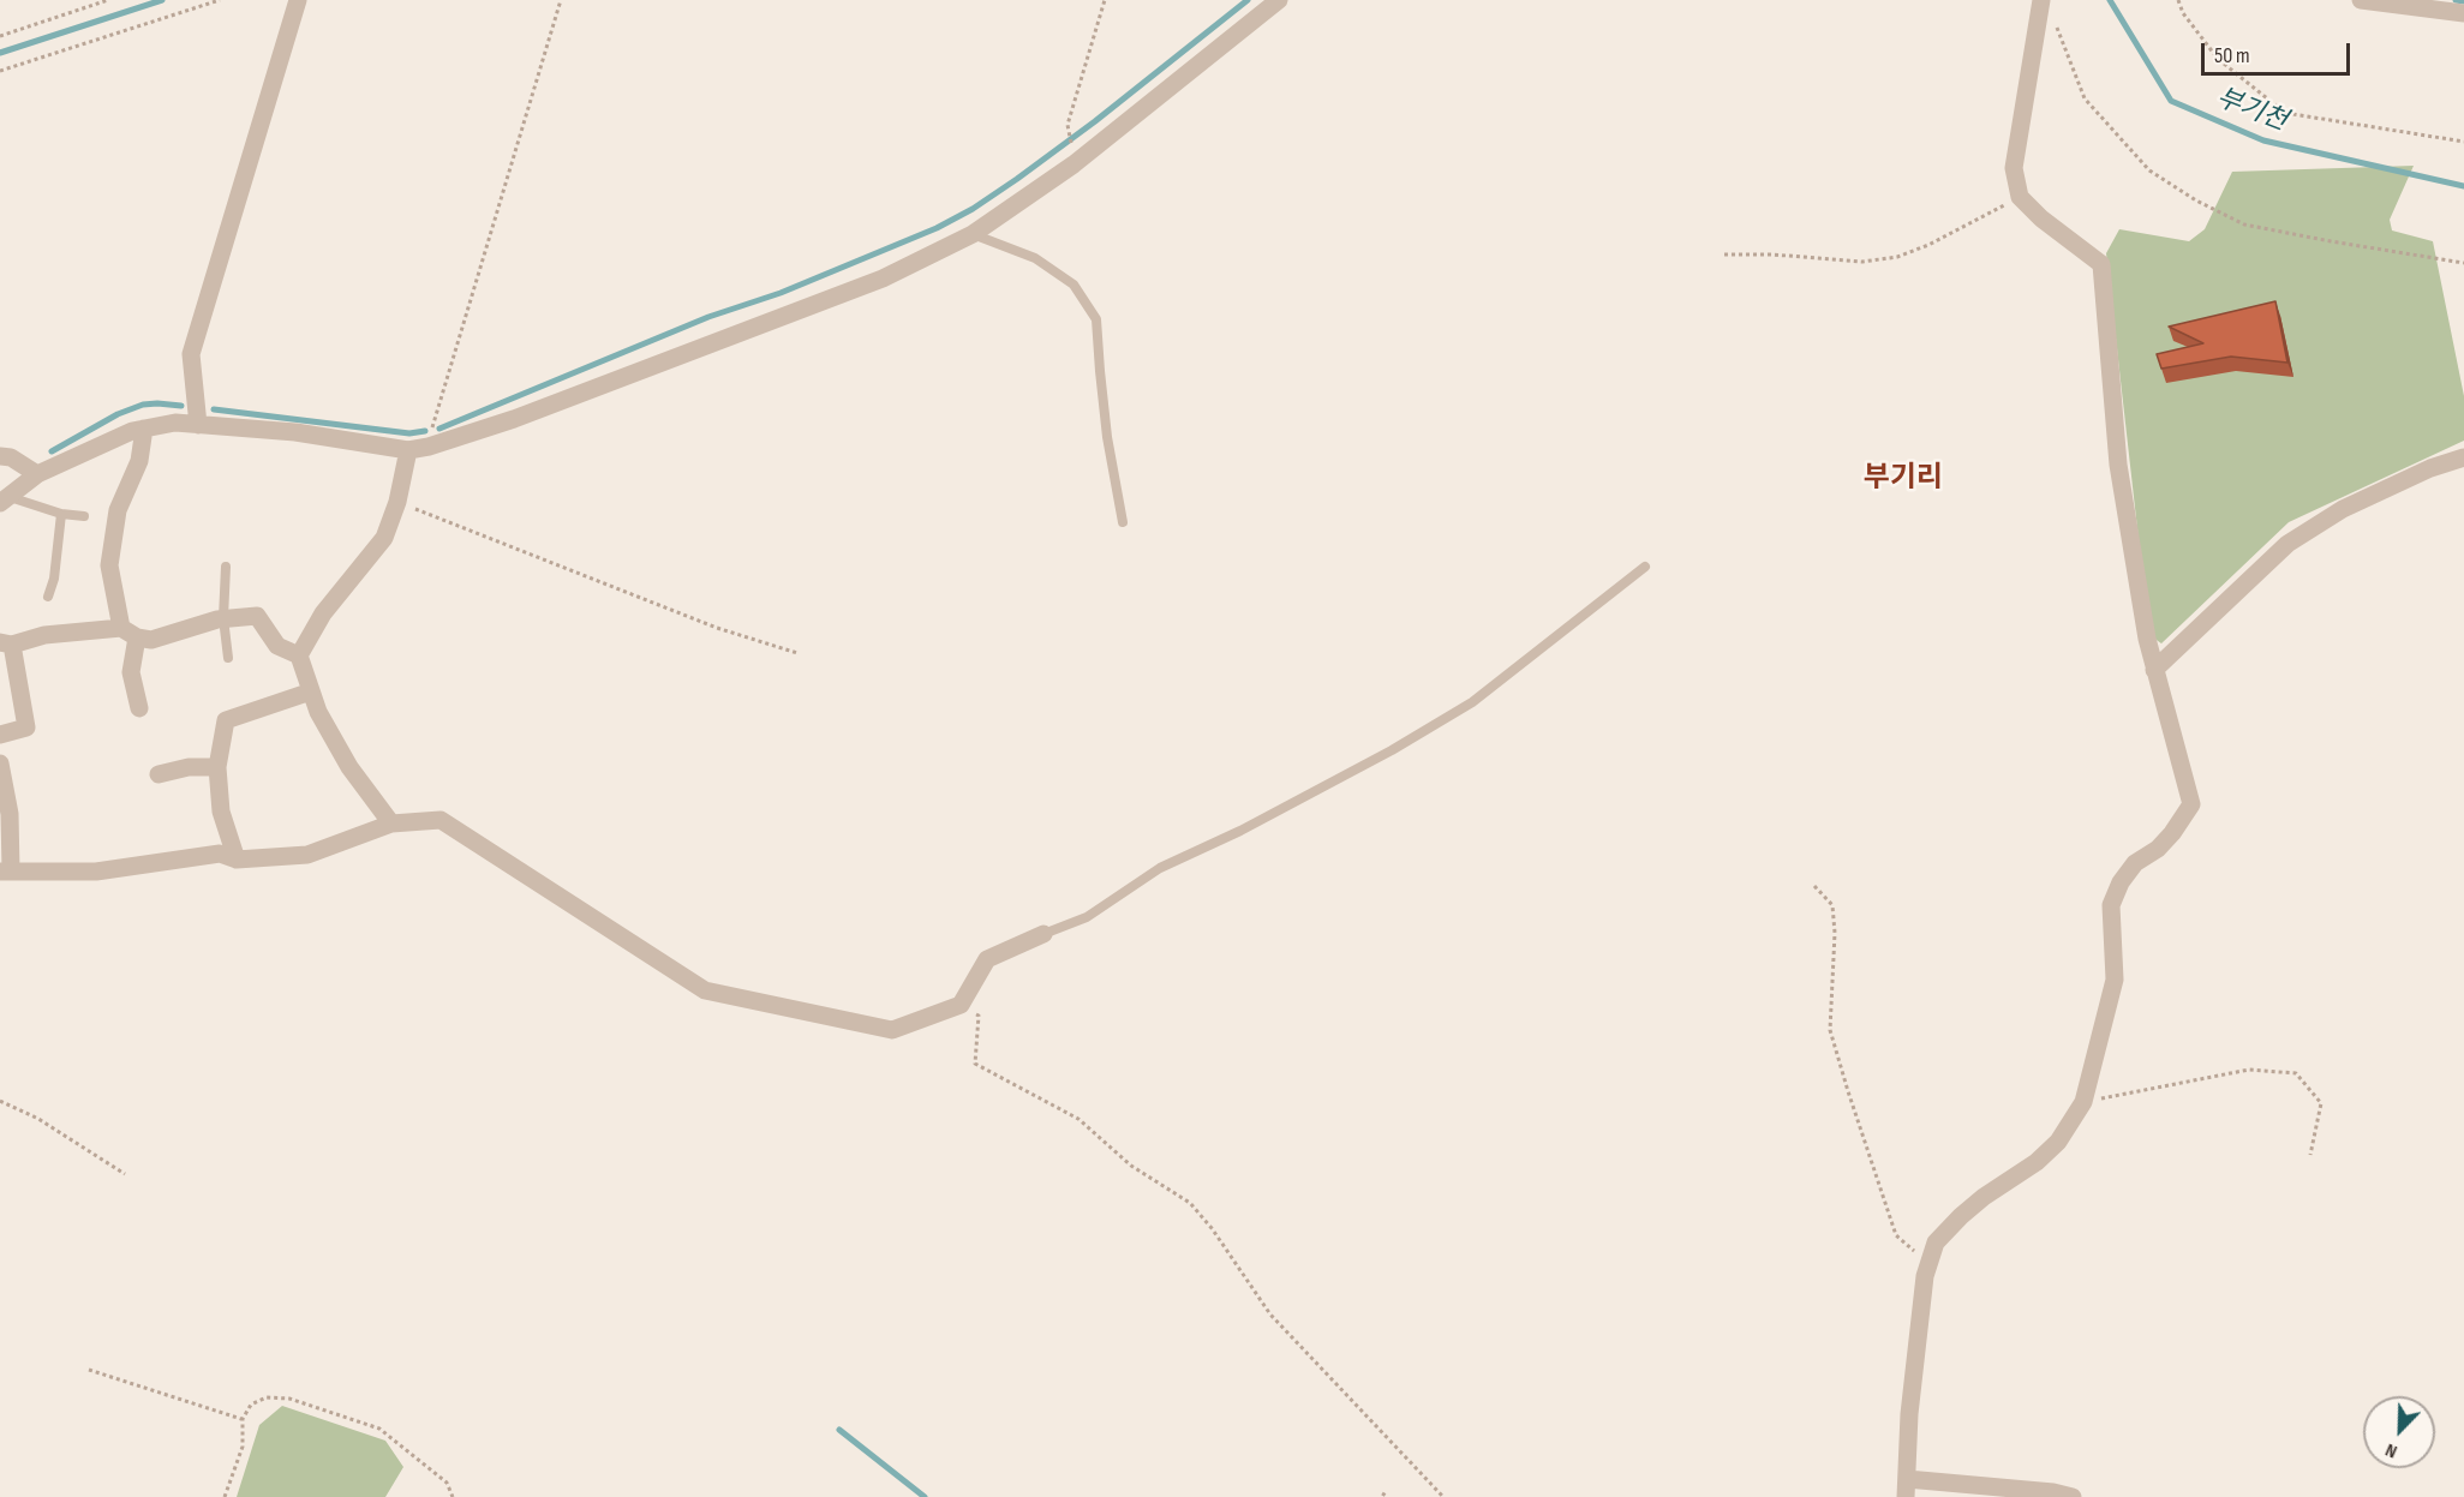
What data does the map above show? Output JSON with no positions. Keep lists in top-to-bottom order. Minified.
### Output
{"districts":["부기리"],"water":["부기천"],"scale_bar":"50 m","north":"bottom left"}
